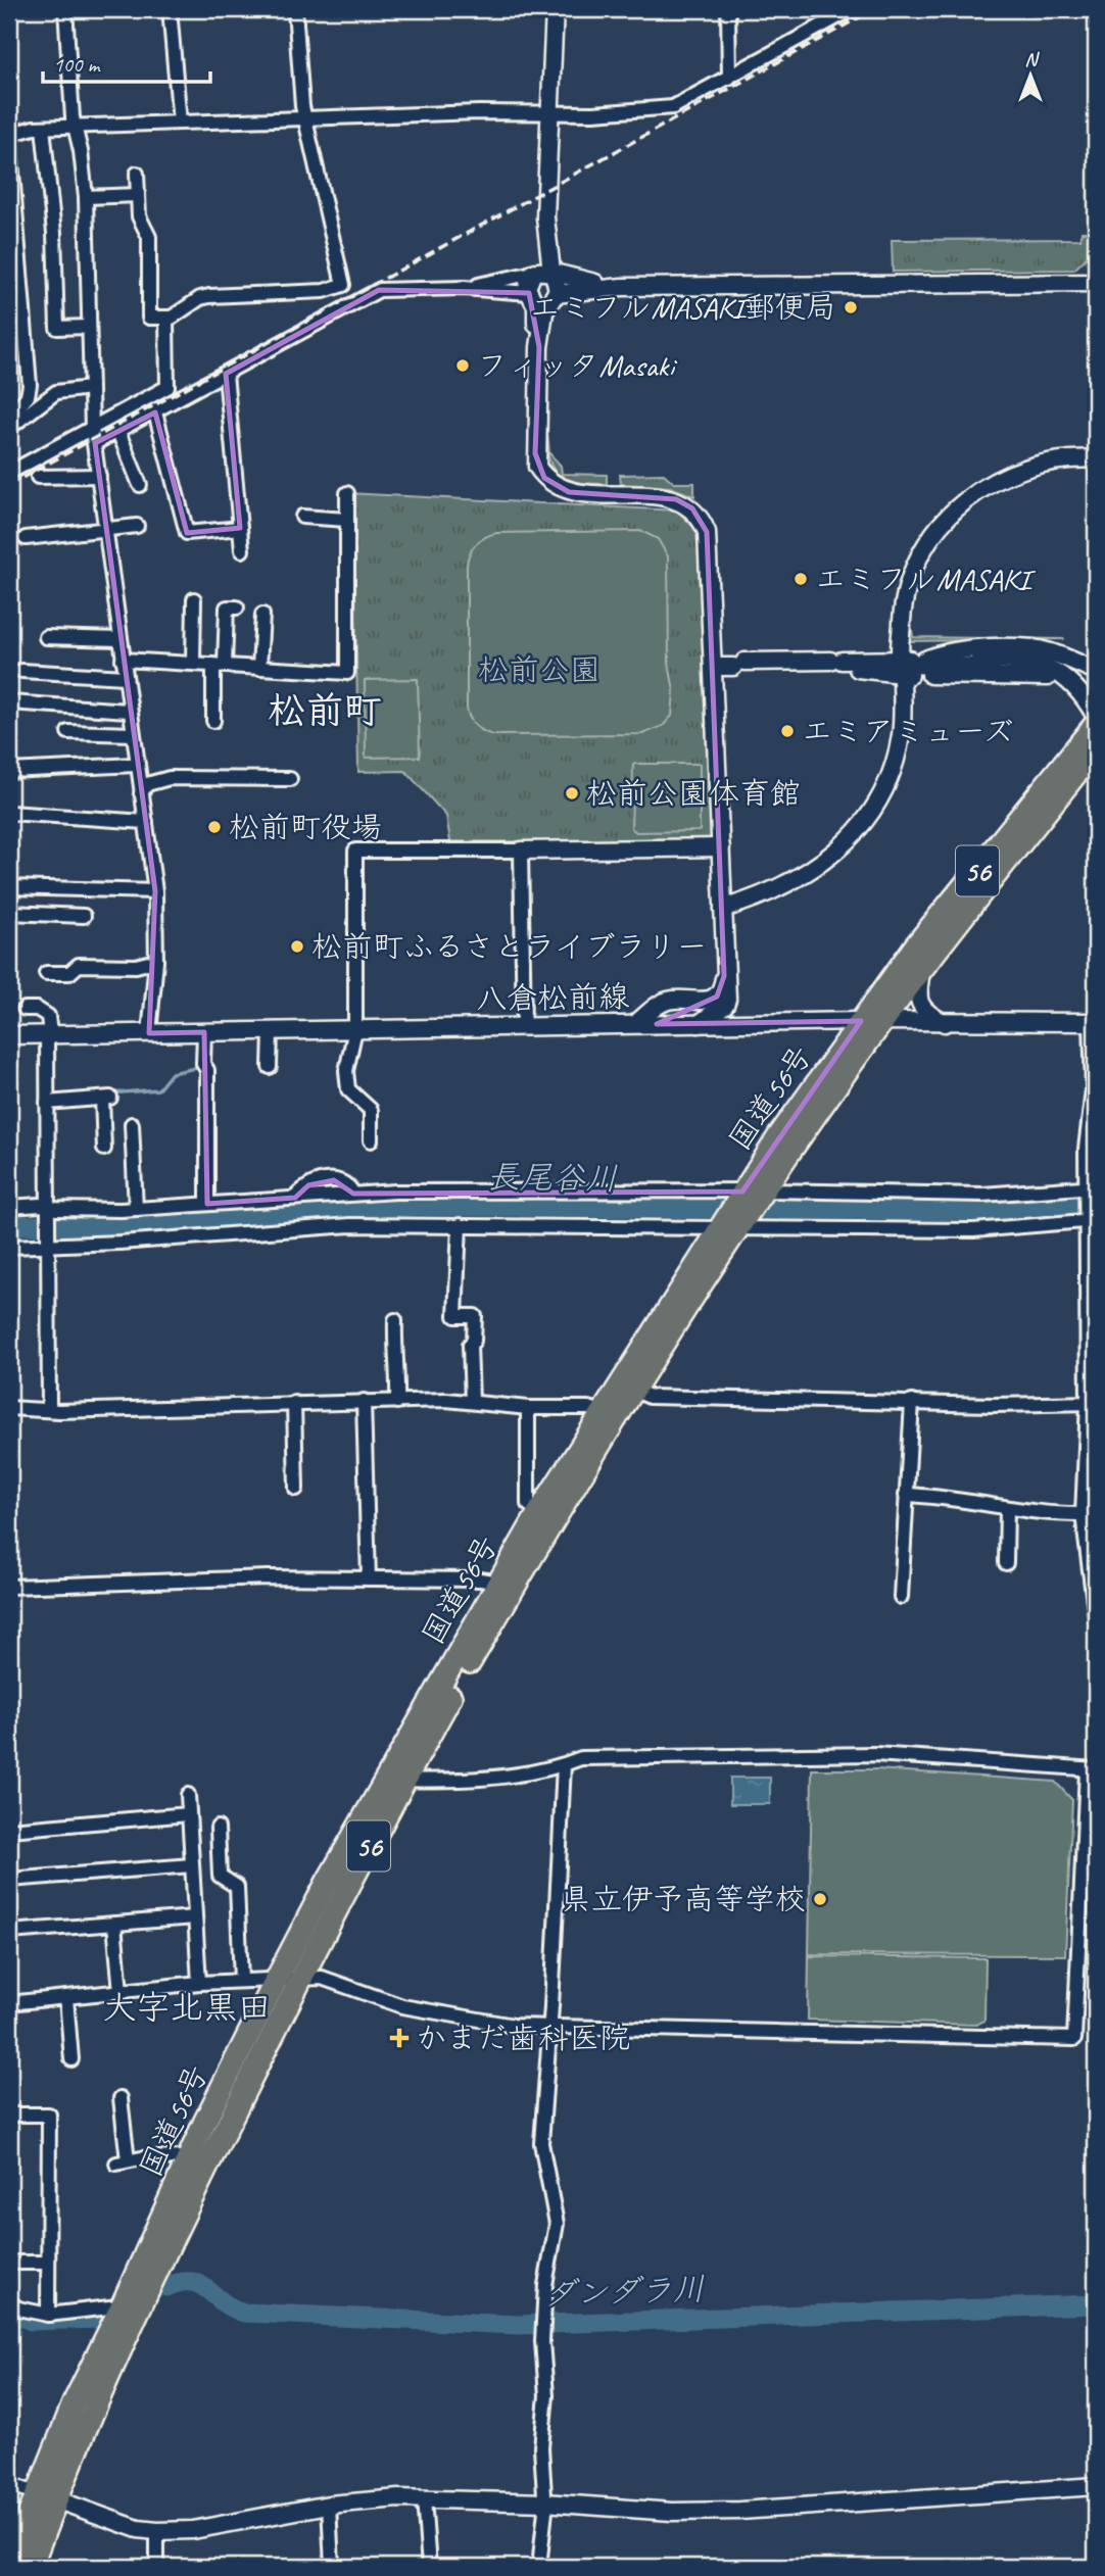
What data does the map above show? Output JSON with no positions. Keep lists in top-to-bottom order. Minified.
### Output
{"streets":{"highway":["56","国道56号"],"street":["八倉松前線"]},"crossings":[["八倉松前線","国道56号"]],"districts":["松前町","大字北黒田"],"water":["長尾谷川","ダンダラ川"],"parks":["松前公園"],"places":{"other":["エミフルMASAKI郵便局","フィッタMasaki","エミフルMASAKI","エミアミューズ","松前公園体育館","松前町役場","松前町ふるさとライブラリー","県立伊予高等学校"],"health":["かまだ歯科医院"]},"scale_bar":"100 m","north":"top"}
